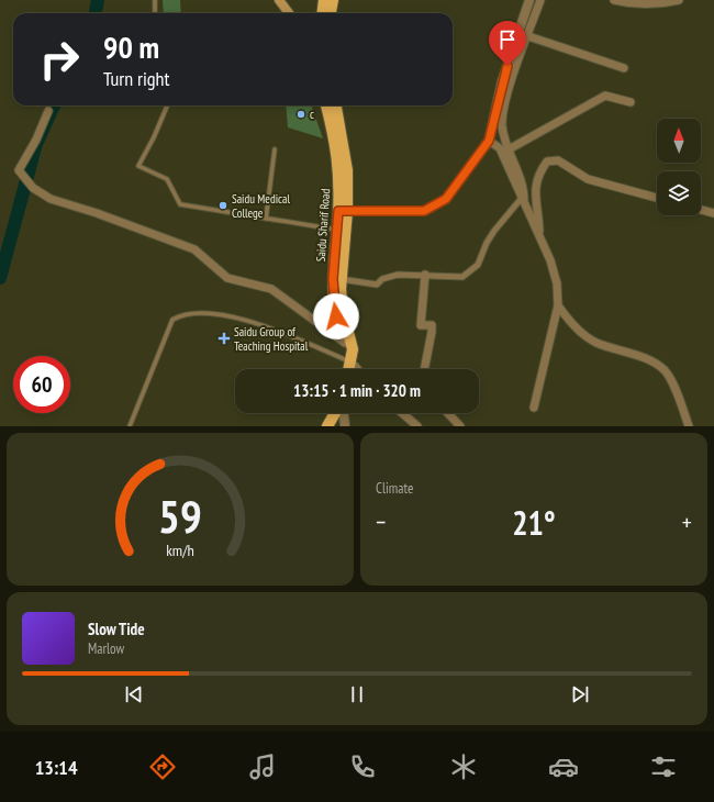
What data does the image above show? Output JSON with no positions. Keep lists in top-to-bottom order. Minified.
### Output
{"streets":{"main road":["Saidu Sharif Road"]},"places":{"other":["c","Saidu Medical College"],"health":["Saidu Group of Teaching Hospital"]},"north":"top","page":{"turn":["90 m","Turn right"],"limit":"60","trip":"13:15 · 1 min · 320 m","tile":"Climate","heat":["−","21°","+"],"song":["Slow Tide","Marlow"],"tabs":"13:14","gauge":["59","km/h"]}}
